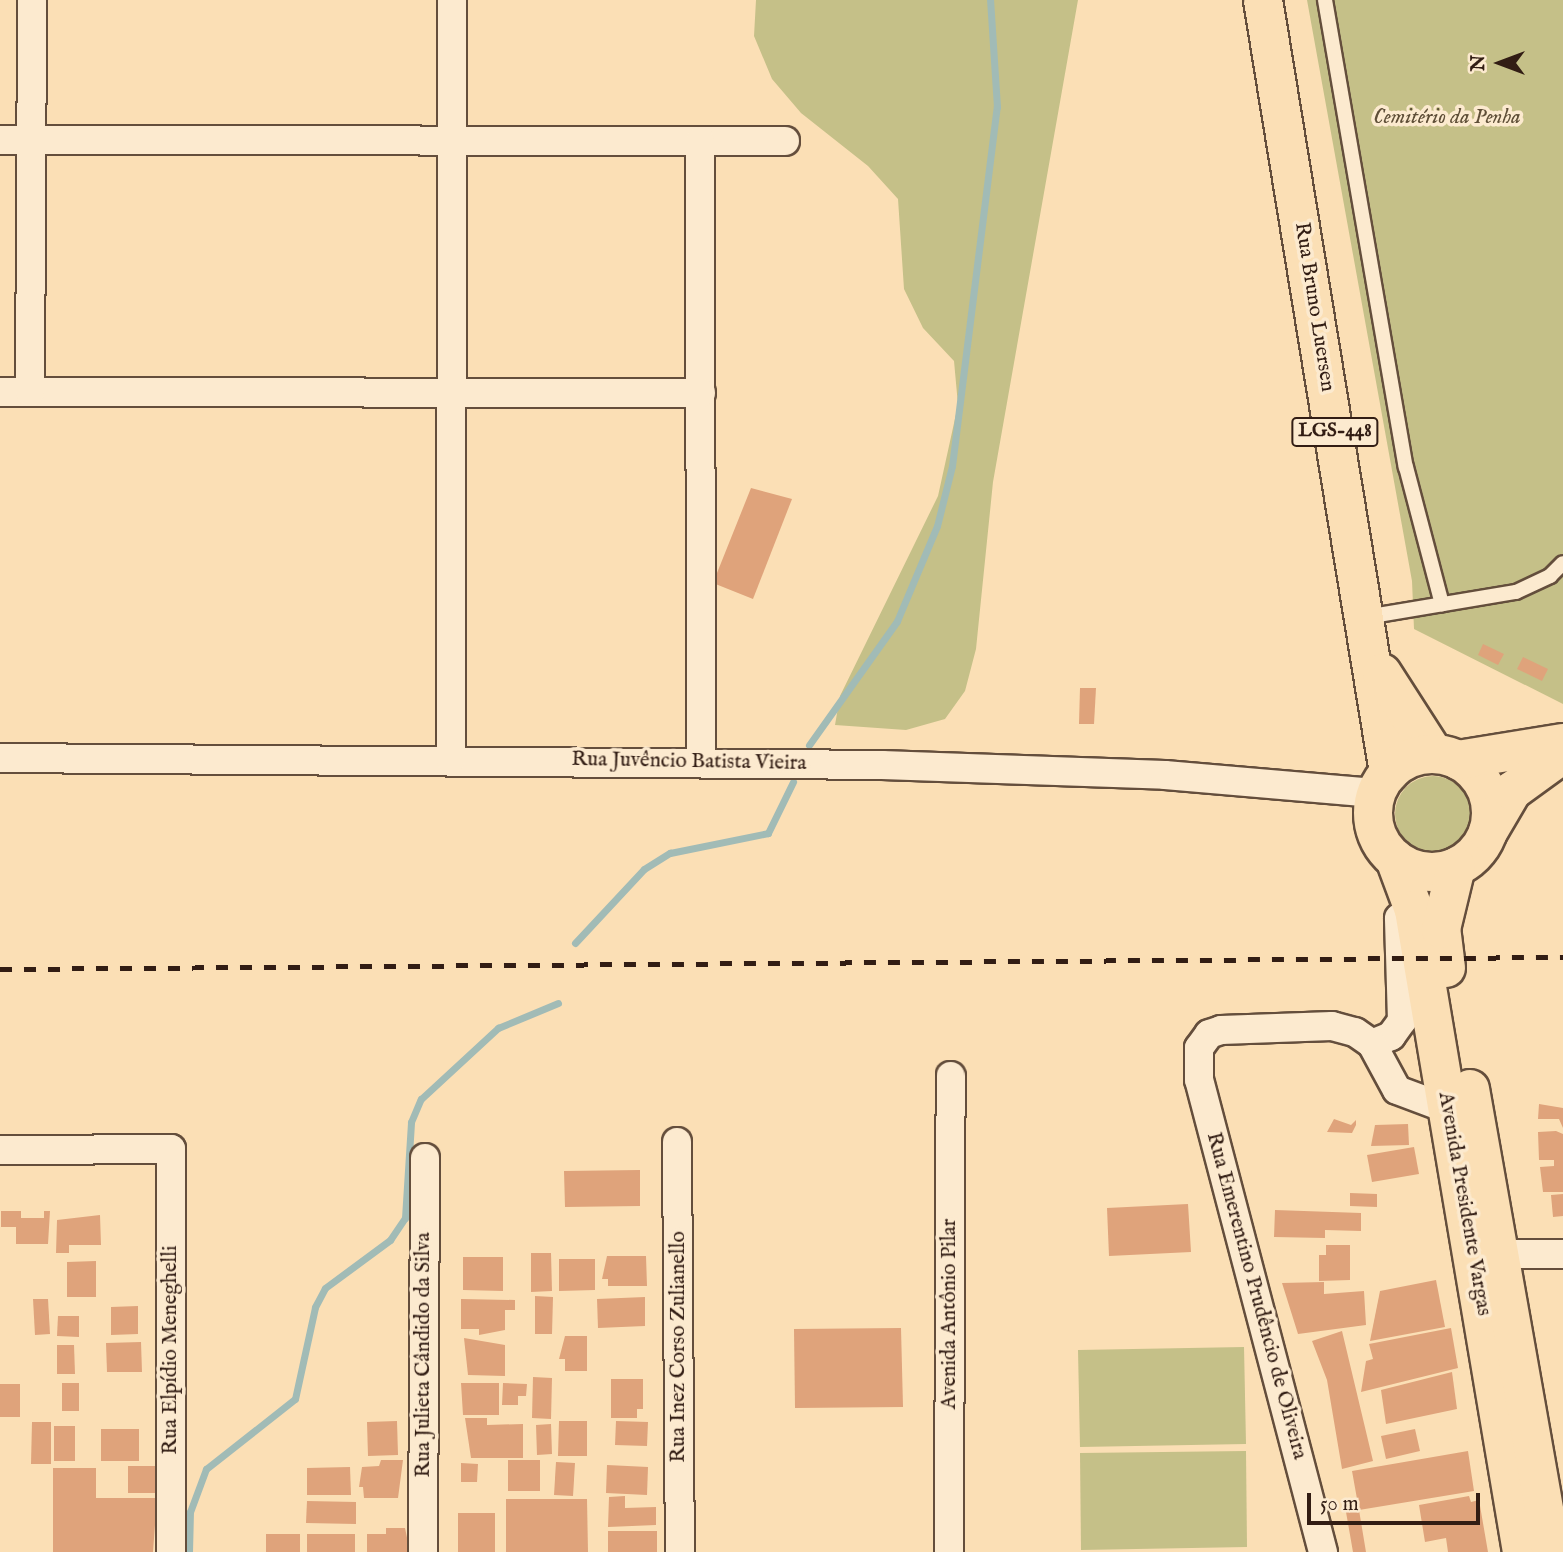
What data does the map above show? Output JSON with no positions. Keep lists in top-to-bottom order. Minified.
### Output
{"streets":{"main road":["Rua Bruno Luersen","LGS-448","Avenida Presidente Vargas"],"street":["Rua Juvêncio Batista Vieira","Rua Emerentino Prudêncio de Oliveira","Avenida Antônio Pilar","Rua Inez Corso Zulianello","Rua Elpídio Meneghelli","Rua Julieta Cândido da Silva"]},"crossings":[["Rua Bruno Luersen","Rua Juvêncio Batista Vieira"],["Rua Bruno Luersen","Avenida Presidente Vargas"],["Rua Juvêncio Batista Vieira","Avenida Presidente Vargas"]],"parks":["Cemitério da Penha"],"scale_bar":"50 m","north":"left"}
